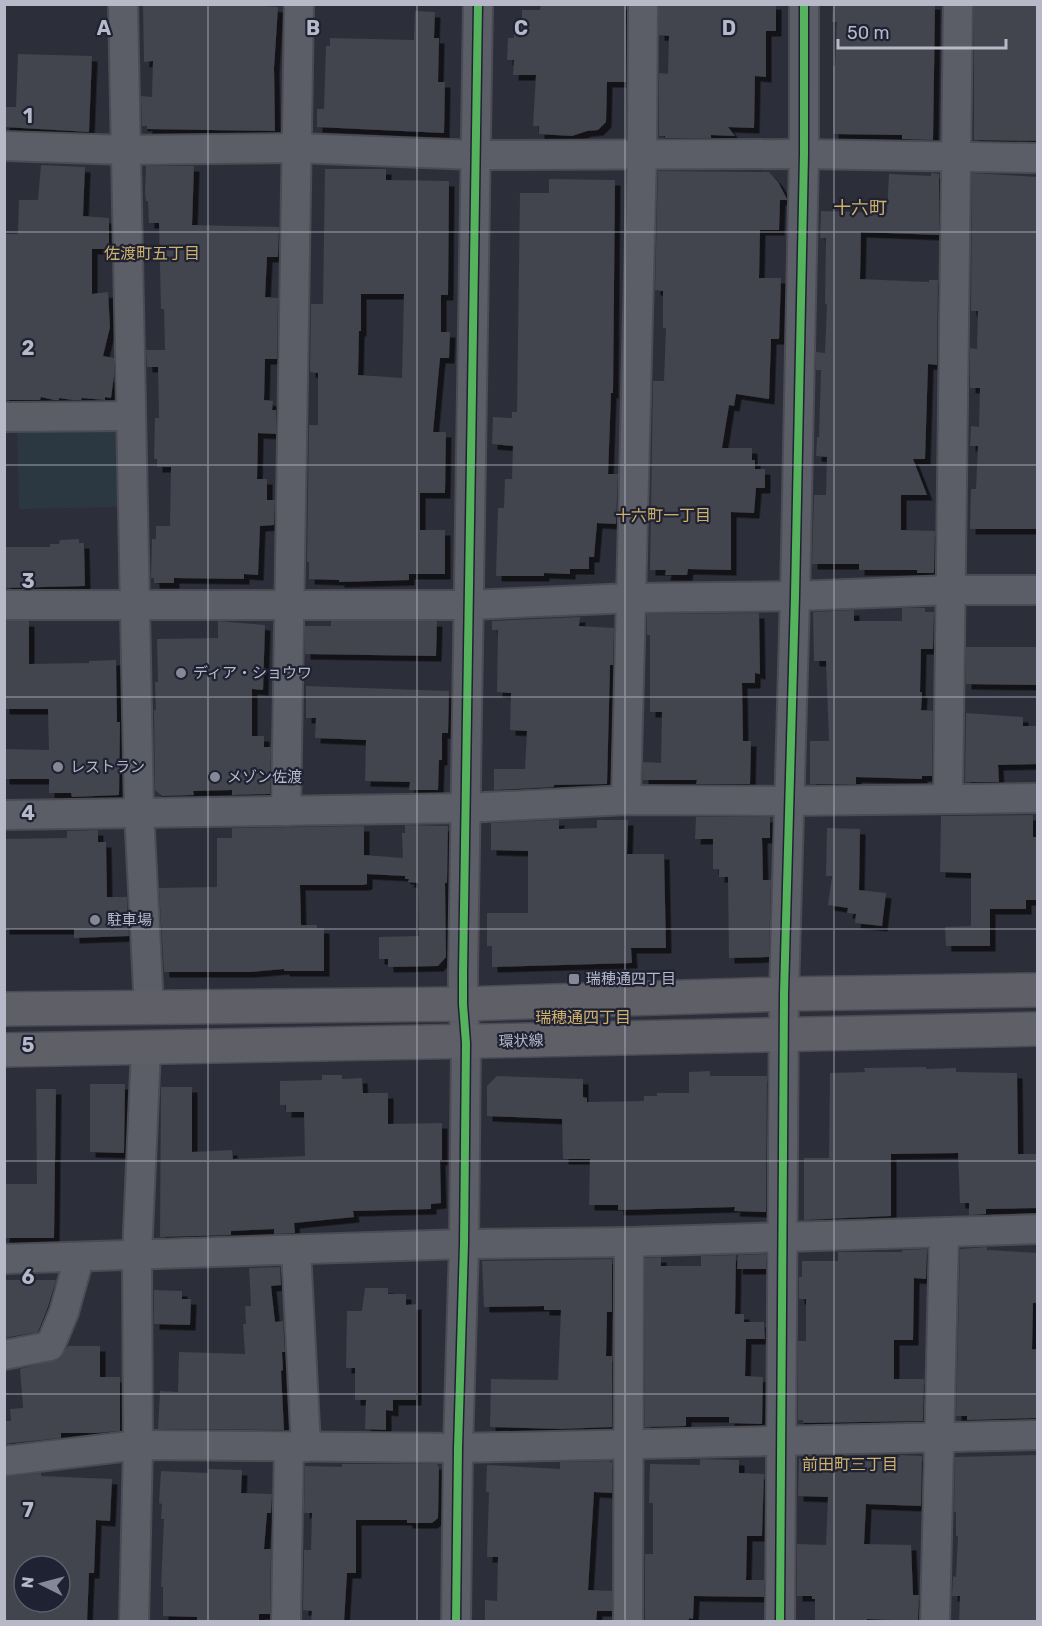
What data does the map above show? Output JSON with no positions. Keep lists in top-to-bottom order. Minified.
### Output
{"streets":{"main road":["環状線"]},"districts":["十六町","佐渡町五丁目","十六町一丁目","瑞穂通四丁目","前田町三丁目"],"places":{"other":["ディア・ショウワ","レストラン","メゾン佐渡","駐車場"],"transit":["瑞穂通四丁目"]},"scale_bar":"50 m","north":"left","grid":{"columns":["A","B","C","D"],"rows":["1","2","3","4","5","6","7"]}}
